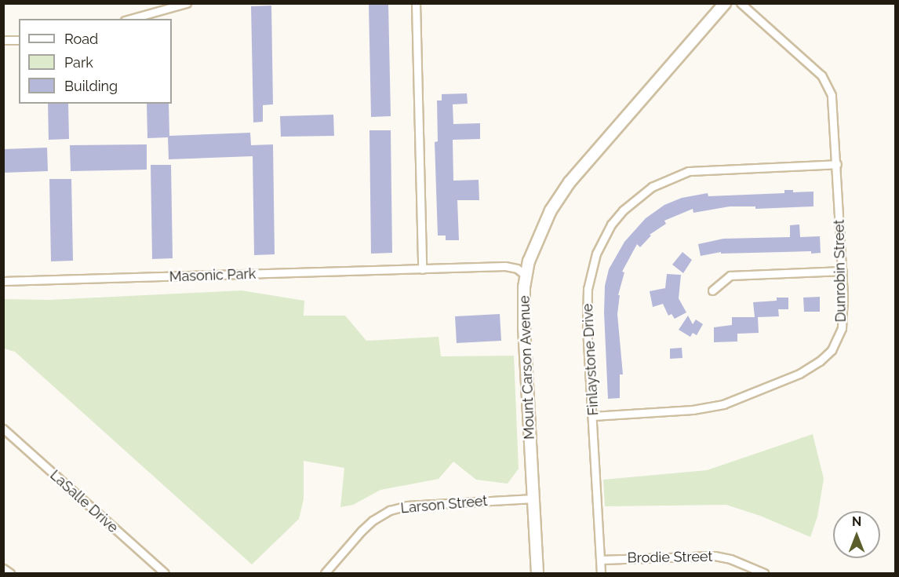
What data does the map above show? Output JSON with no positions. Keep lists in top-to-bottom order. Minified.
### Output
{"streets":{"main road":["Mount Carson Avenue"],"street":["Dunrobin Street","Masonic Park","Finlaystone Drive","LaSalle Drive","Larson Street","Brodie Street"]},"crossings":[["Dunrobin Street","Finlaystone Drive"],["Masonic Park","Mount Carson Avenue"],["Finlaystone Drive","Brodie Street"],["Mount Carson Avenue","Larson Street"]],"legend":["Road","Park","Building"],"north":"top"}
